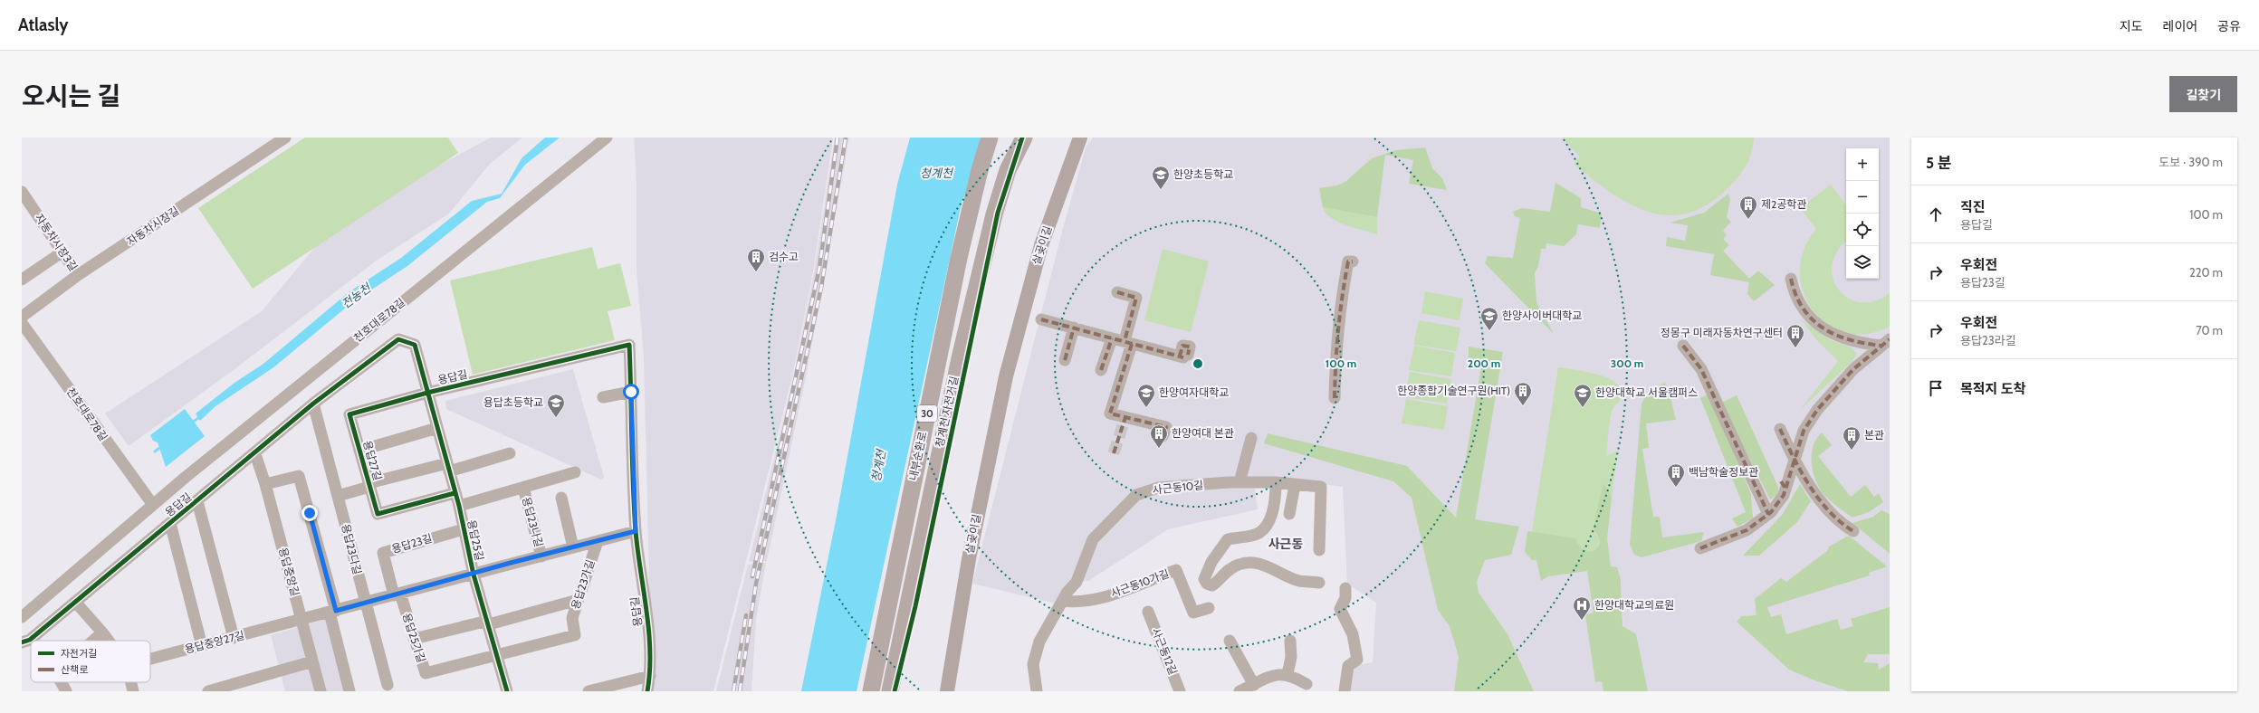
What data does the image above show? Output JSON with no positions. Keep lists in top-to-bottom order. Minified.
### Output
{"streets":{"highway":["30","내부순환로"],"main road":["살곶이길"],"street":["자동차시장길","자동차시장3길","천호대로78길","용답길","용답27길","사근동10길","용답23나길","용답25길","용답23길","용답23다길","용답중앙길","사근동10가길","용답23가길","용답25가길","용답중앙27길","사근동12길"],"cycle path":["청계천 자전거길"]},"crossings":[["자동차시장길","자동차시장3길"],["용답길","용답27길"],["용답길","용답25길"],["용답길","용답23다길"],["용답길","용답중앙길"],["용답길","용답중앙27길"],["용답27길","용답25길"],["사근동10길","사근동10가길"],["용답23나길","용답25길"],["용답25길","용답23길"],["용답25길","용답23가길"],["용답25길","용답25가길"],["용답23길","용답25가길"],["용답중앙길","용답중앙27길"],["용답23가길","용답25가길"]],"districts":["사근동"],"water":["청계천","전농천"],"places":{"school or university":["한양초등학교","한양사이버대학교","한양여자대학교","한양대학교 서울캠퍼스","용답초등학교"],"building":["제2공학관","검수고","정몽구 미래자동차연구센터","한양종합기술연구원(HIT)","한양여대 본관","본관","백남학술정보관"],"hospital":["한양대학교의료원"]},"legend":["자전거길","산책로"],"page":{"header":"Atlasly","nav":["지도","레이어","공유"],"title":"오시는 길","buttons":"길찾기","heading":["5 분","도보 · 390 m"],"map_buttons":["+","−"],"list":[["직진","용답길","100 m"],["우회전","용답23길","220 m"],["우회전","용답23라길","70 m"],"목적지 도착"]},"rings":["100 m","200 m","300 m"]}
